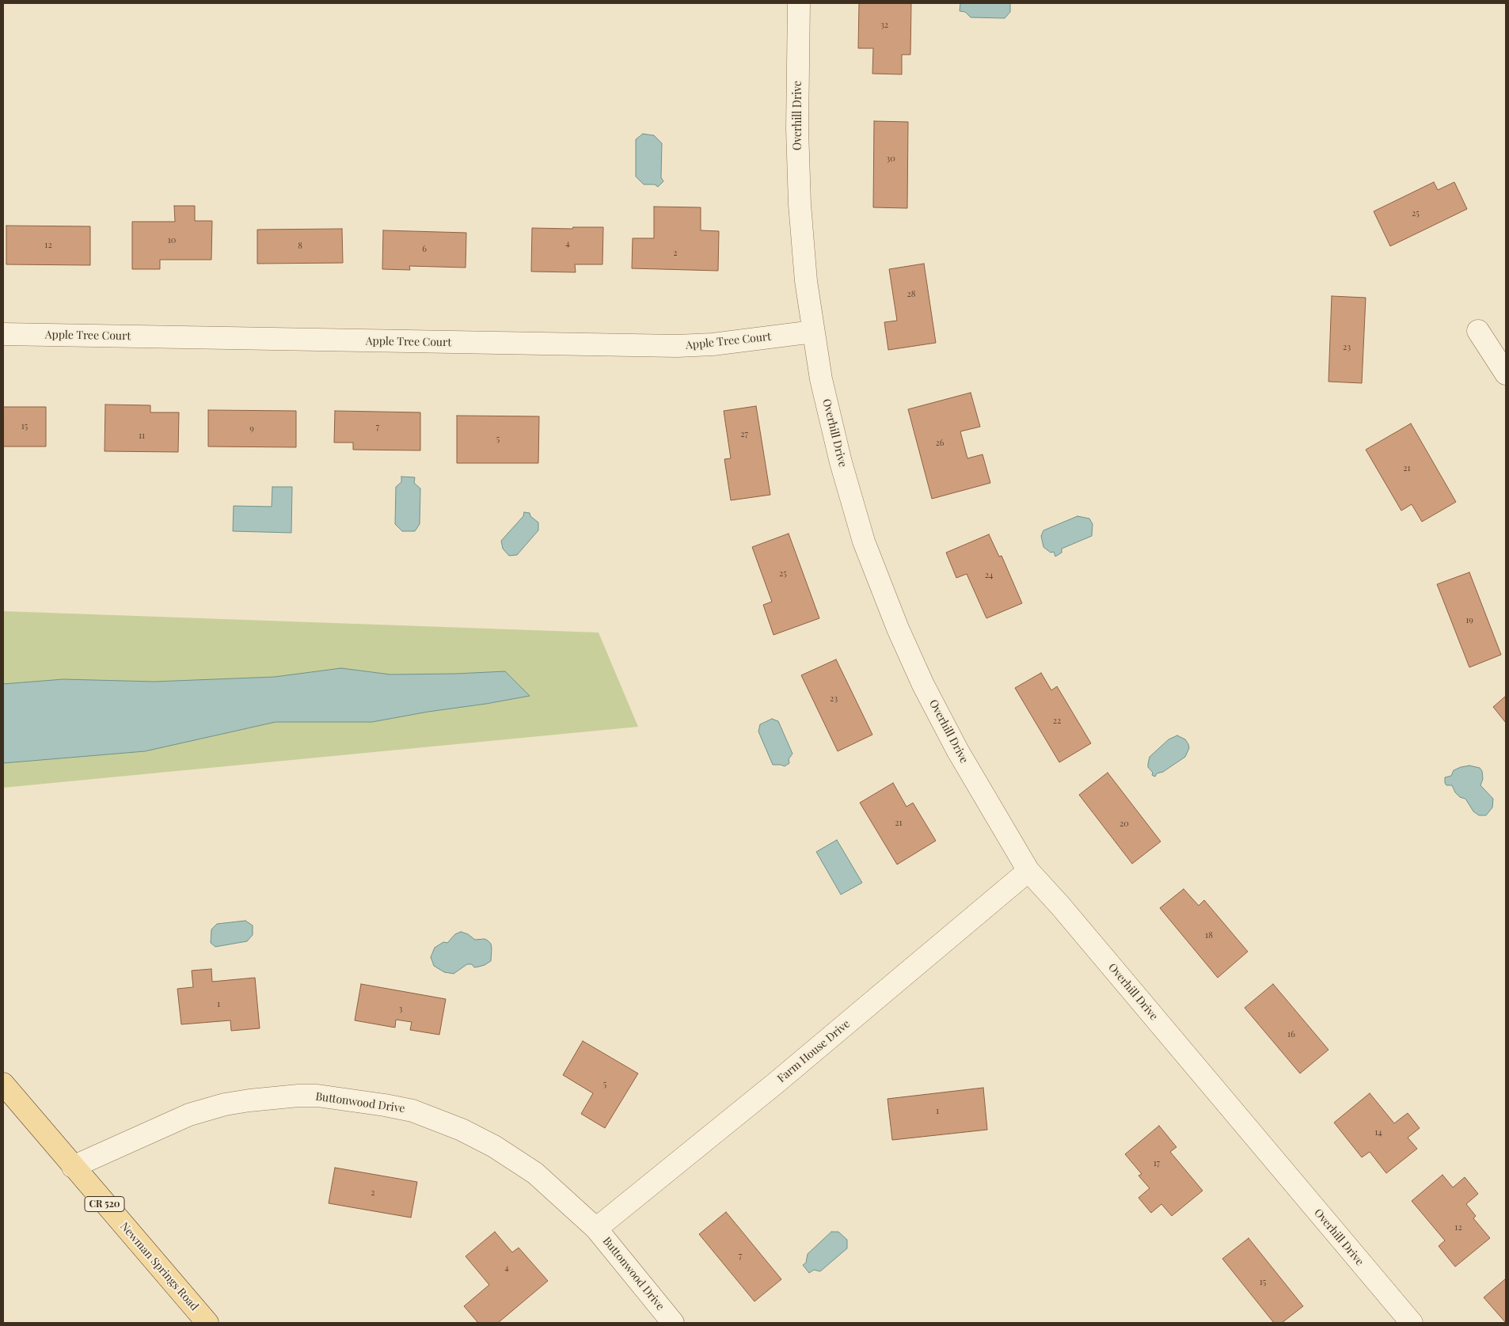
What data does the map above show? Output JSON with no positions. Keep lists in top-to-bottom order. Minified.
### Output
{"streets":{"main road":["CR 520","Newman Springs Road"],"street":["Overhill Drive","Apple Tree Court","Farm House Drive","Buttonwood Drive"]},"crossings":[["Overhill Drive","Apple Tree Court"],["Overhill Drive","Farm House Drive"],["Farm House Drive","Buttonwood Drive"],["Buttonwood Drive","Newman Springs Road"]],"house_numbers":["32","30","25","10","4","12","8","6","2","28","23","15","7","9","27","11","5","26","21","25","24","19","23","22","21","20","18","1","3","16","5","1","14","17","2","12","7","4","15"]}
